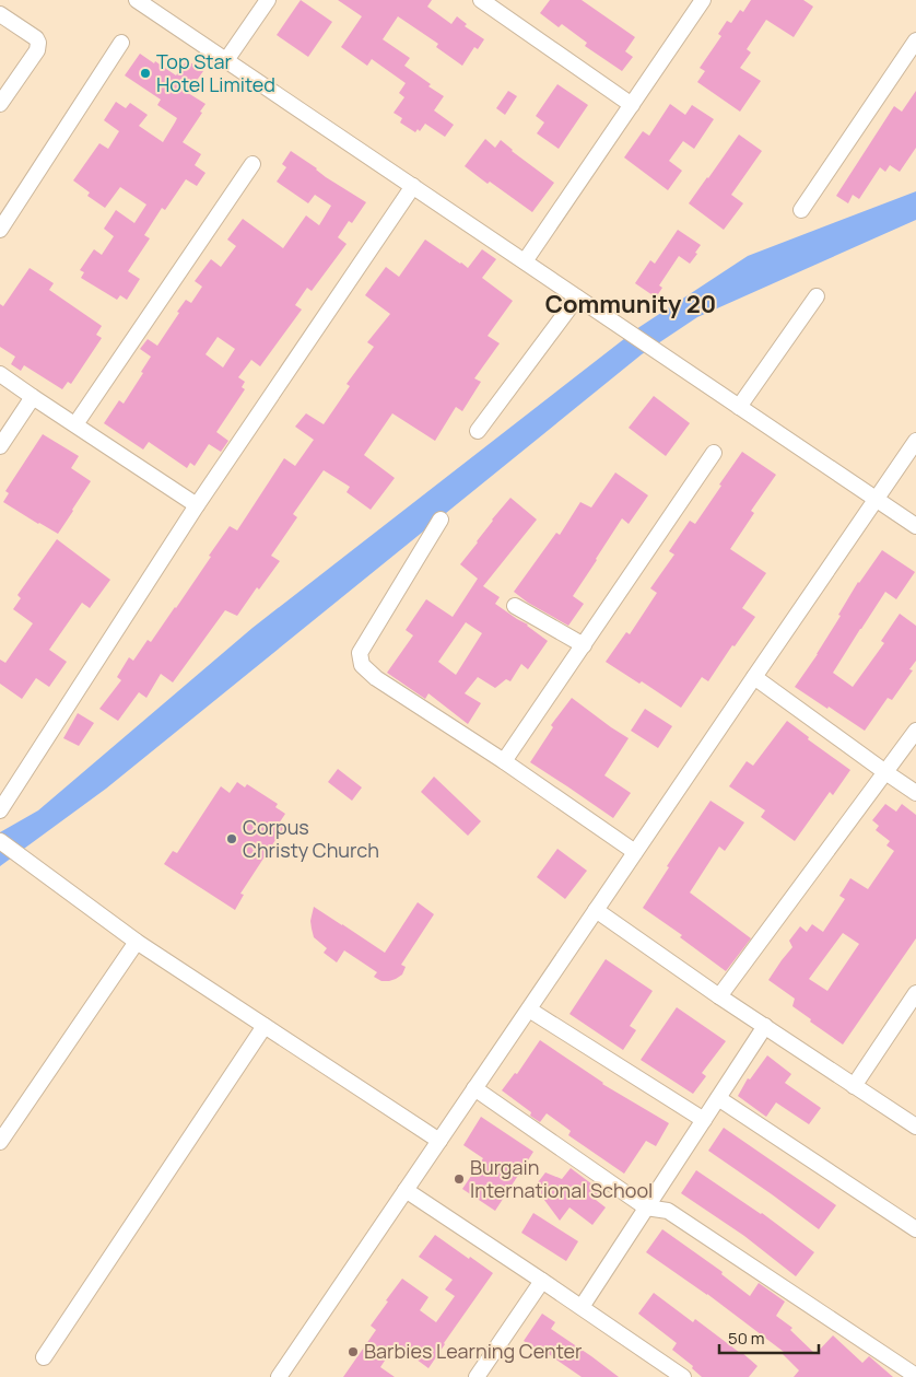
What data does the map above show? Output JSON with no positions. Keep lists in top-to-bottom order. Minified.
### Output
{"districts":["Community 20"],"places":["Top Star Hotel Limited","Corpus Christy Church","Burgain International School","Barbies Learning Center"],"scale_bar":"50 m"}
